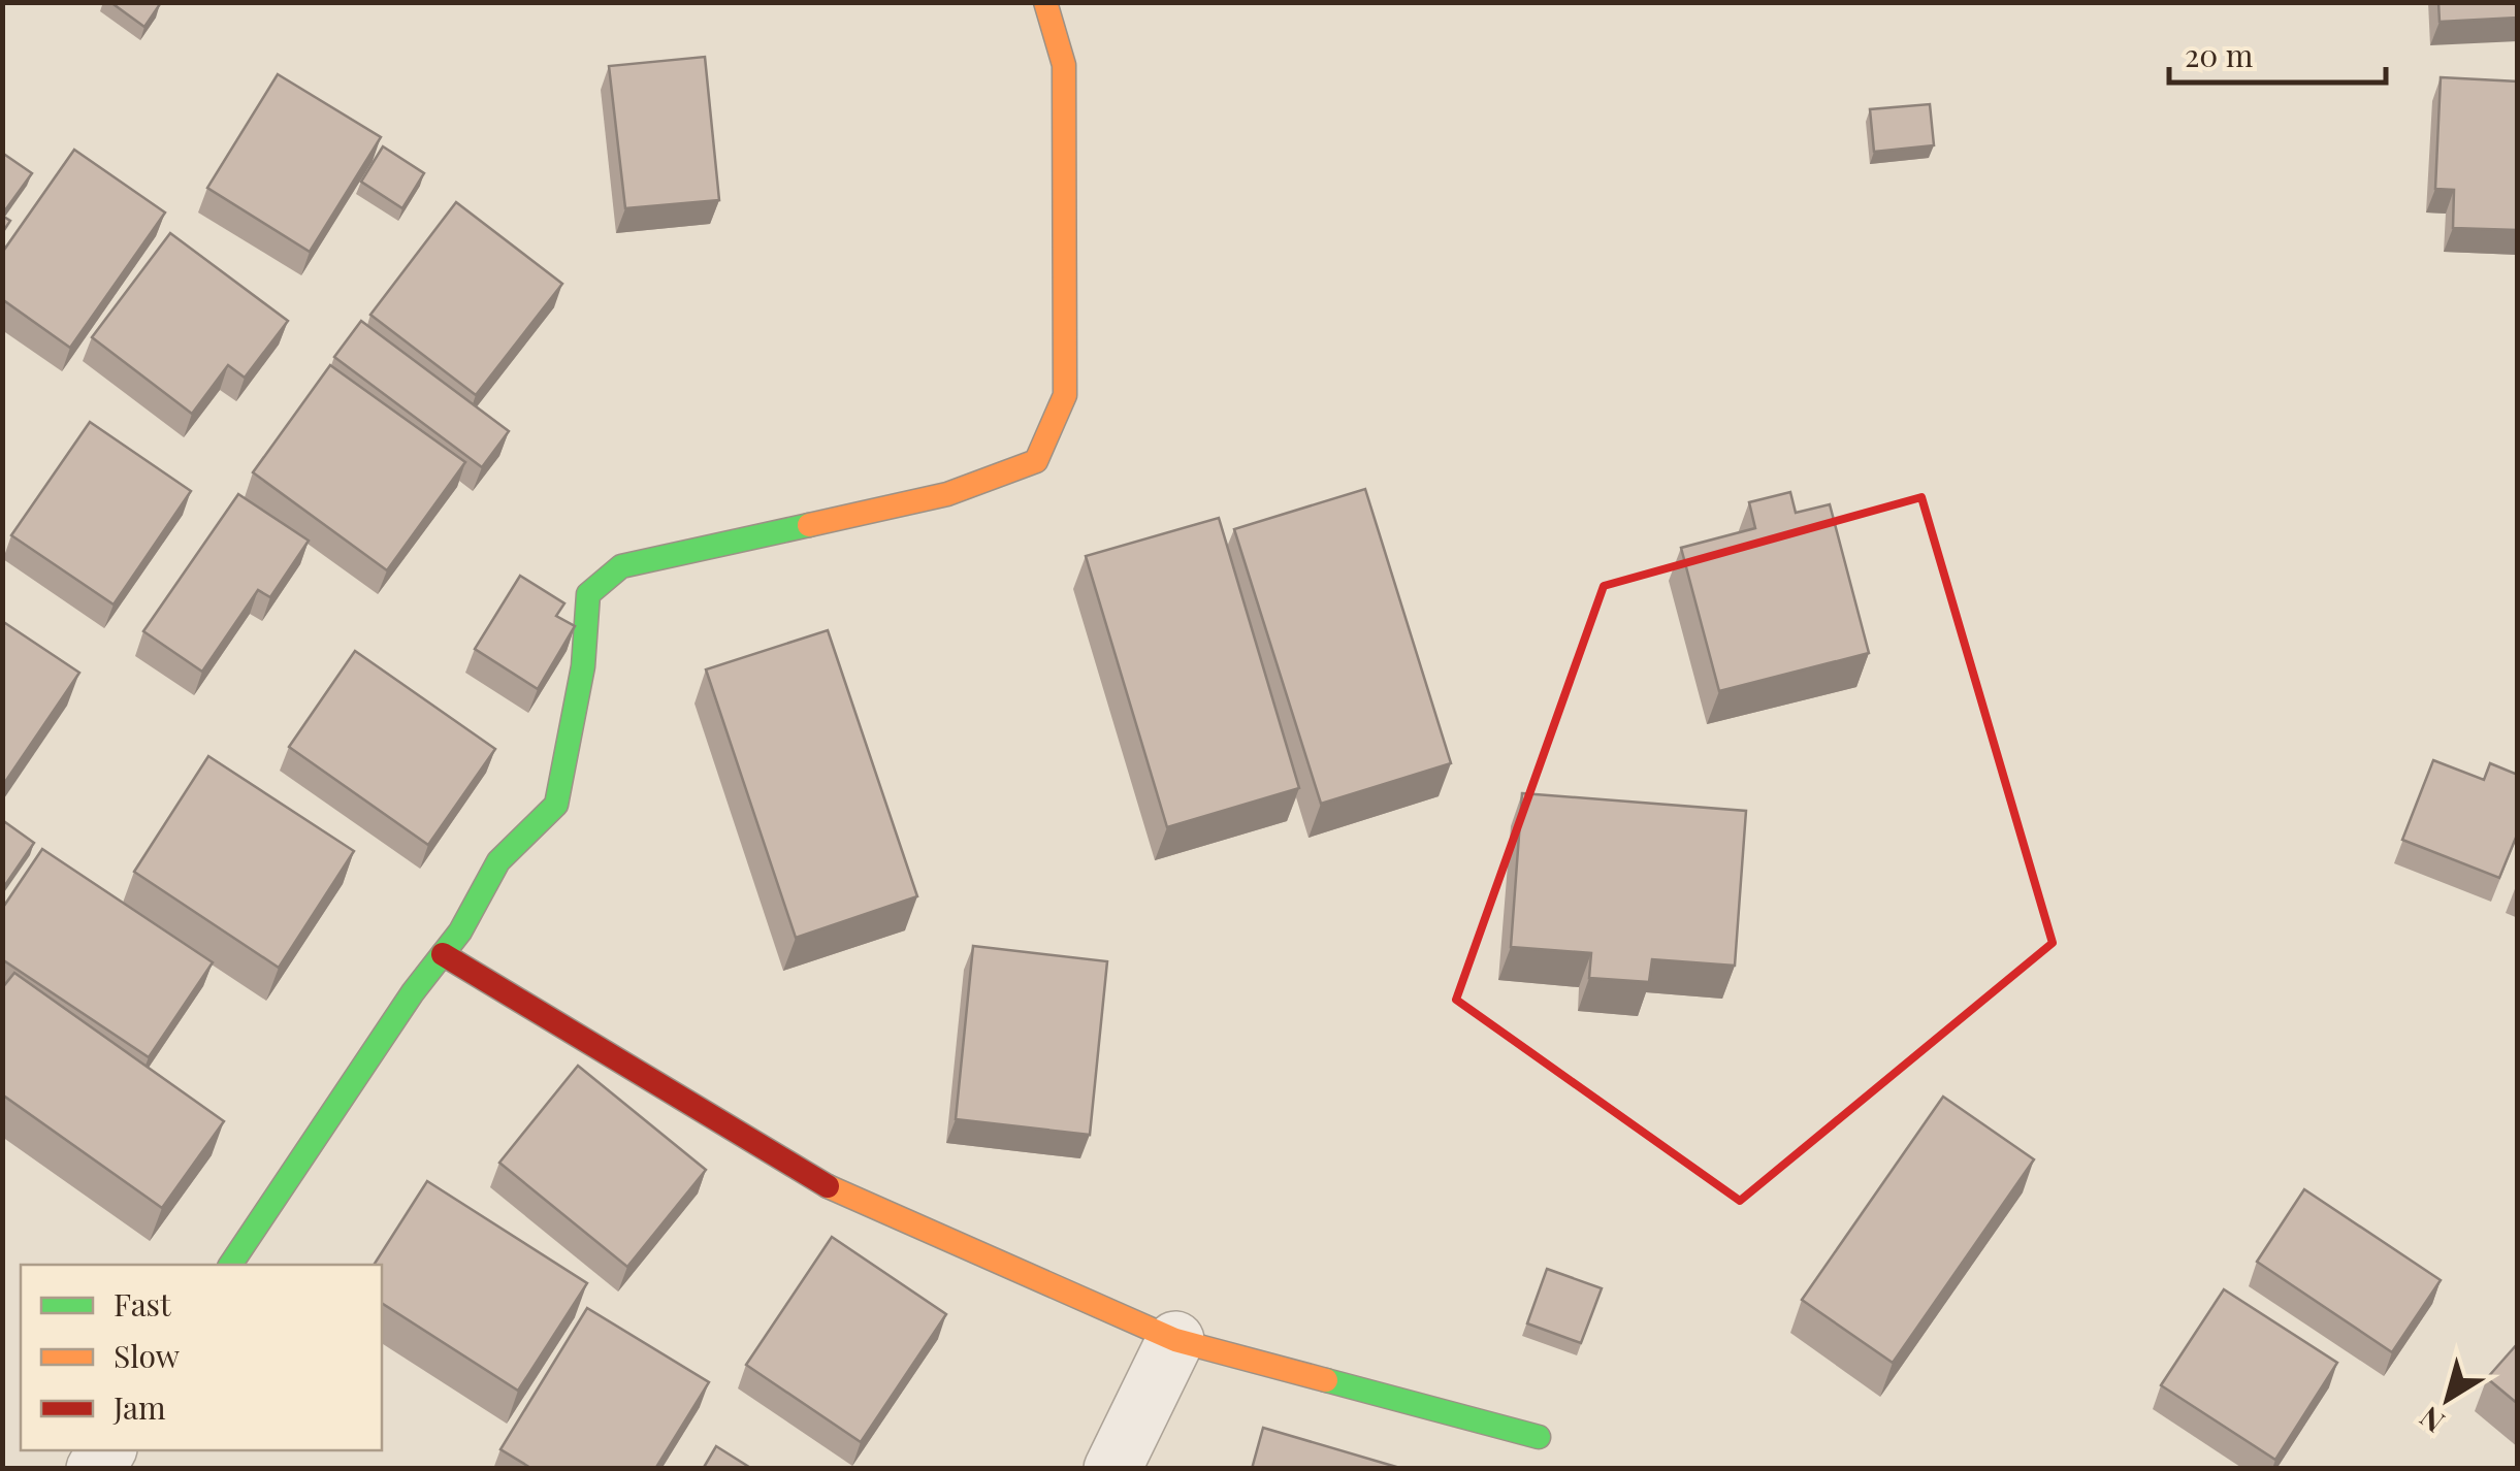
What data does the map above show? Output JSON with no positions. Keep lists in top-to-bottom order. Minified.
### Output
{"legend":["Fast","Slow","Jam"],"scale_bar":"20 m","north":"bottom left"}
